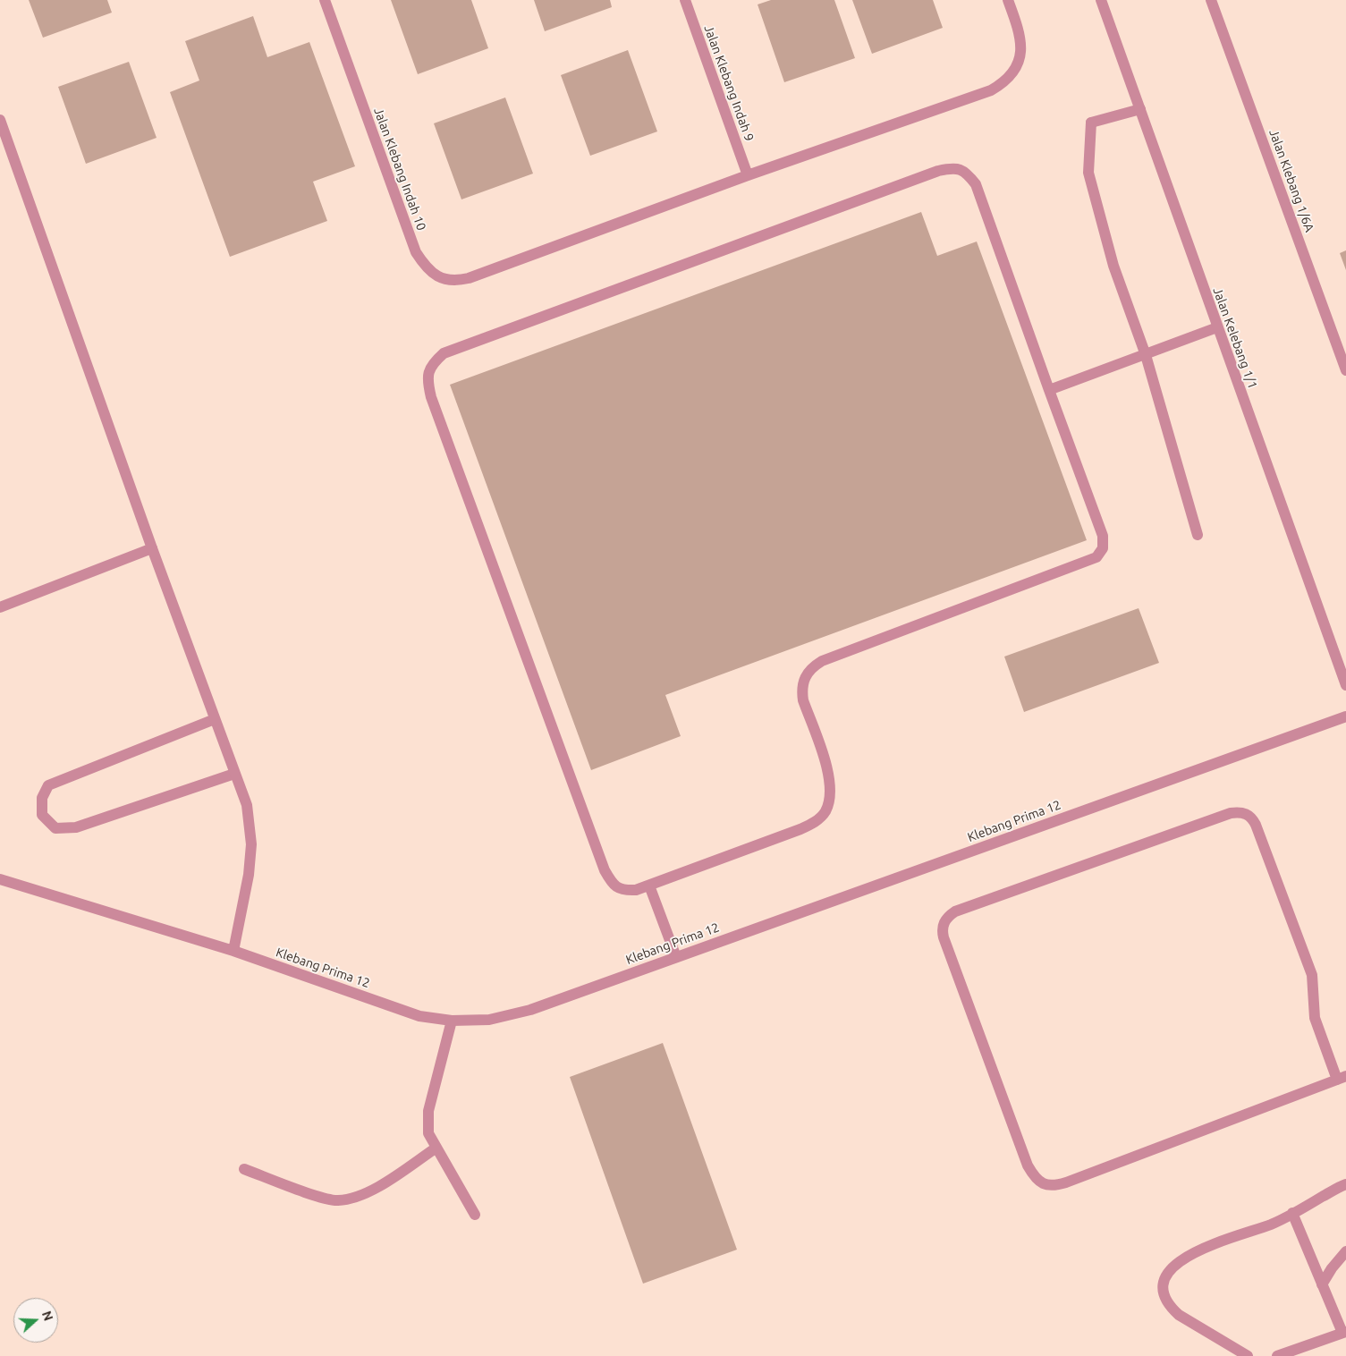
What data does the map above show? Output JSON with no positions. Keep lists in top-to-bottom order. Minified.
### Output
{"streets":{"street":["Jalan Klebang Indah 9","Jalan Klebang Indah 10","Jalan Klebang 1/6A","Jalan Kelebang 1/1","Klebang Prima 12"]},"crossings":[["Jalan Klebang Indah 9","Jalan Klebang Indah 10"]],"north":"right"}
